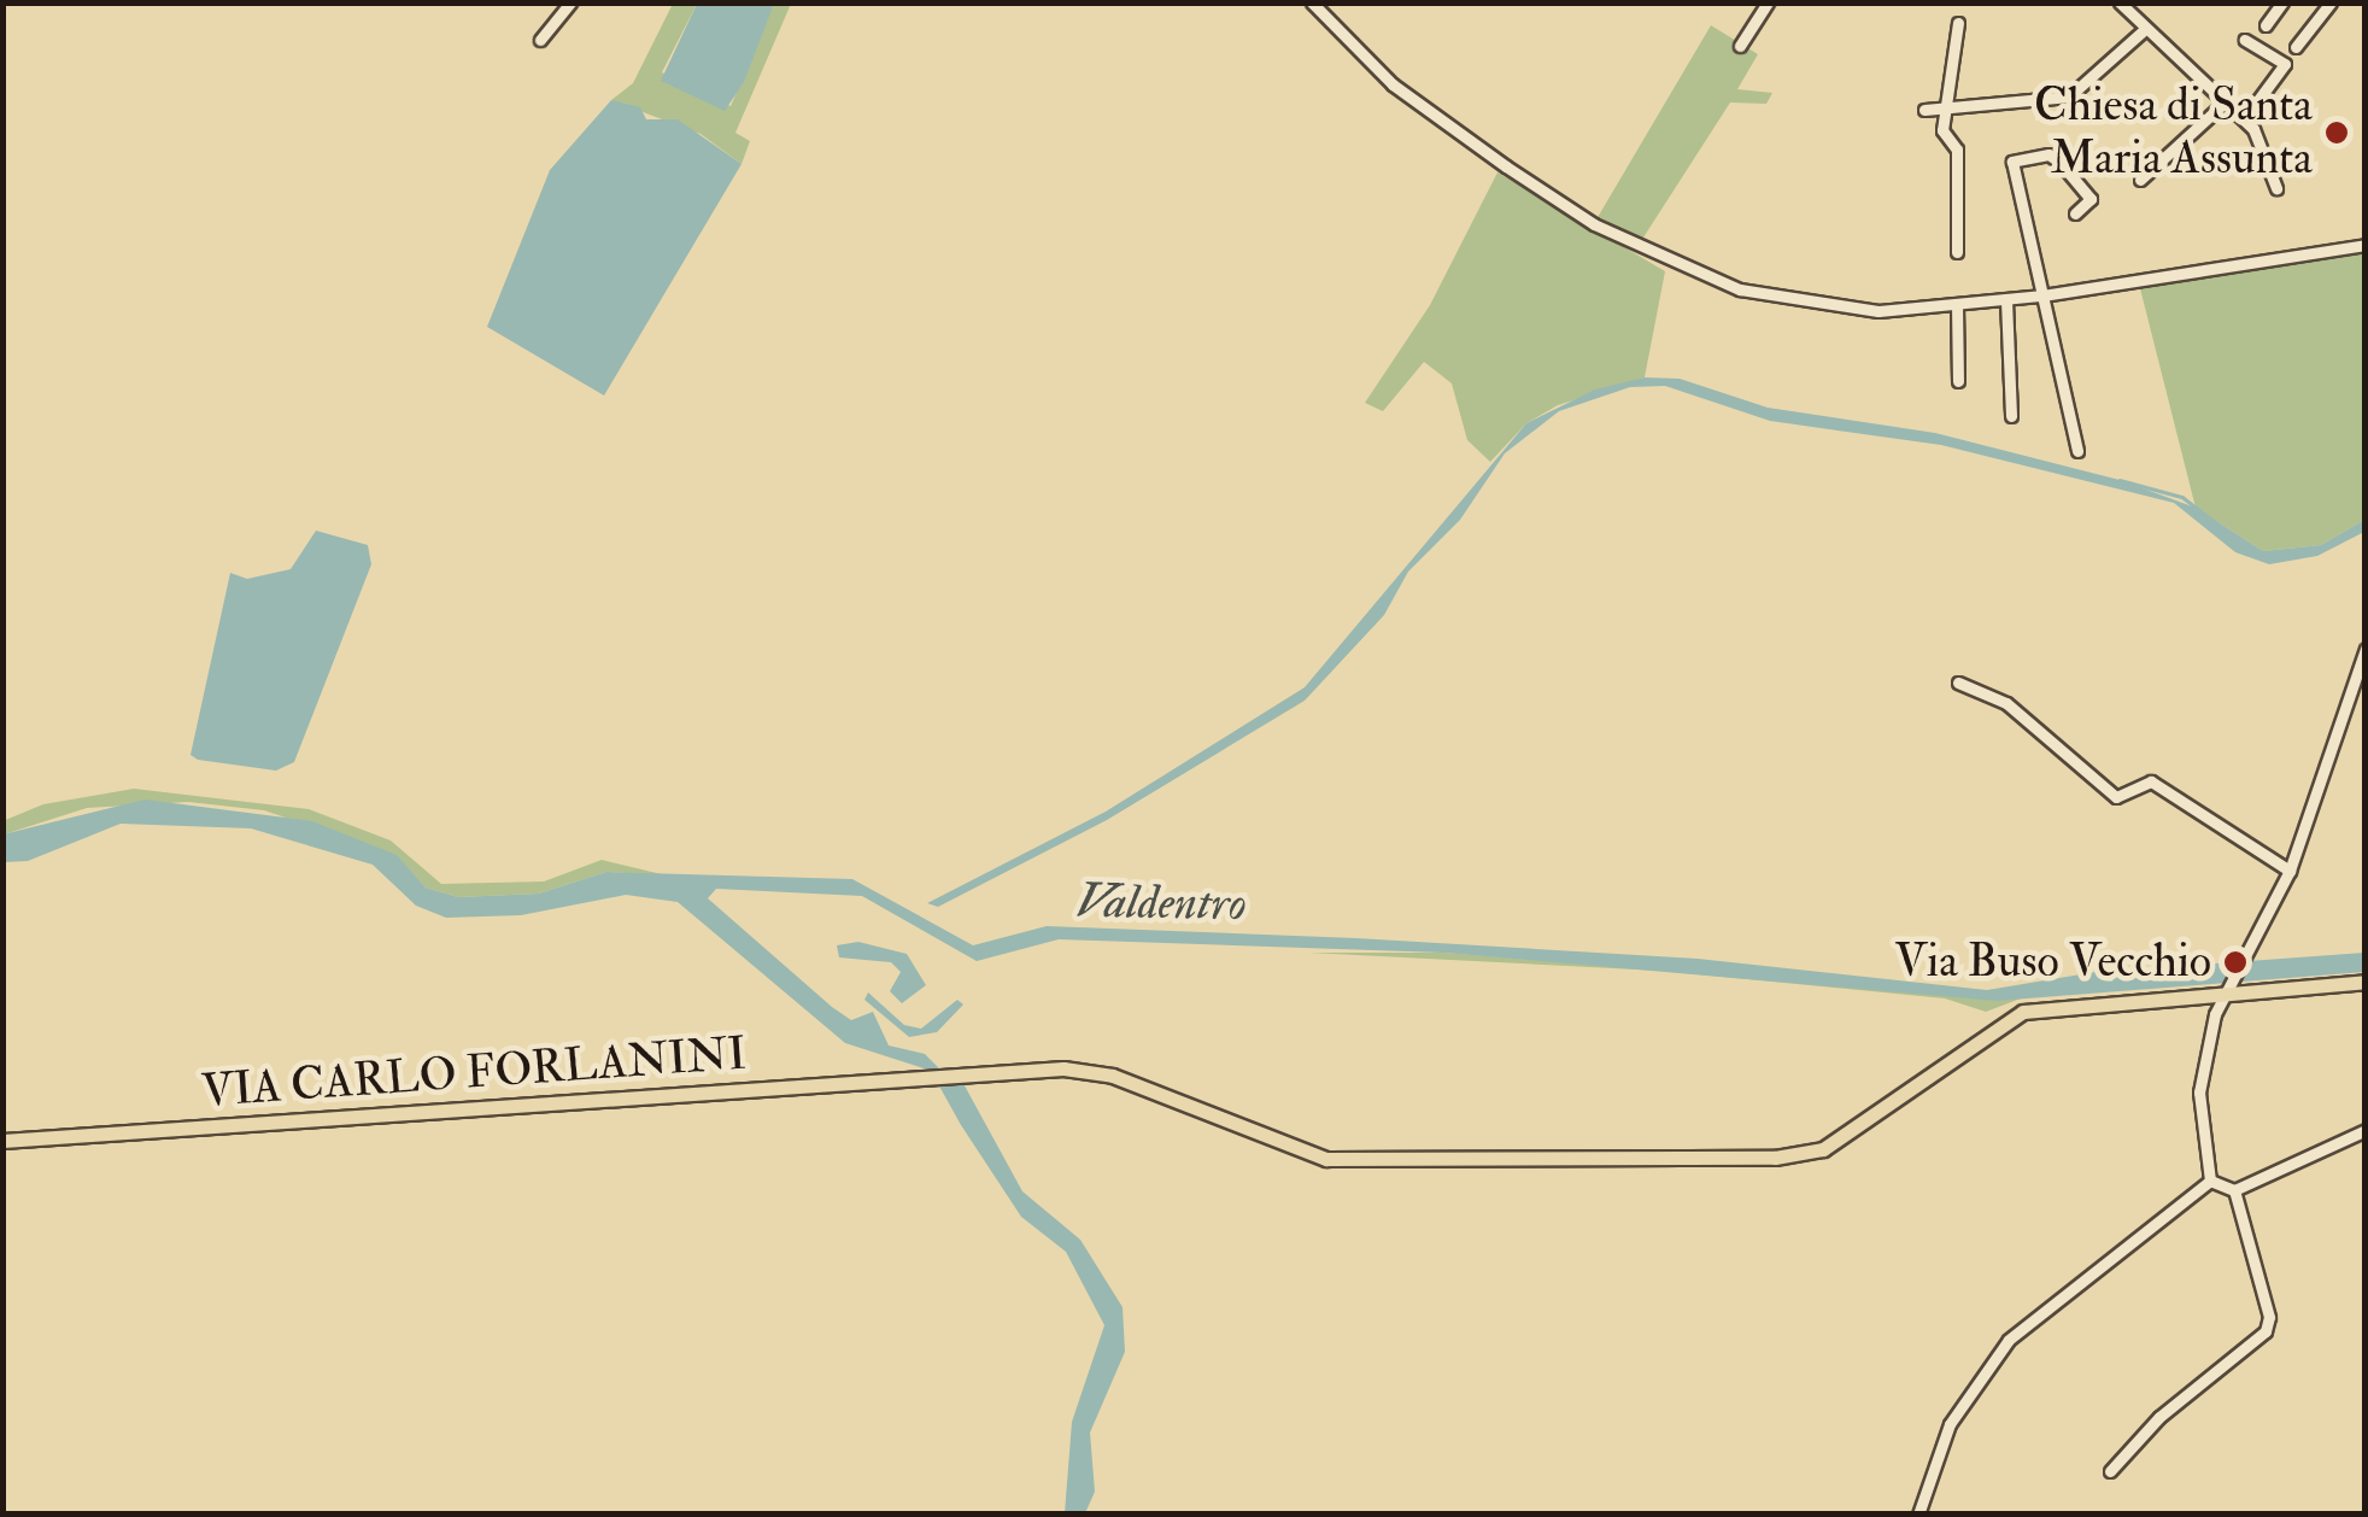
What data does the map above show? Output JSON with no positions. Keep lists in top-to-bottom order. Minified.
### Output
{"streets":{"main road":["VIA CARLO FORLANINI"]},"water":["Valdentro"],"places":["Chiesa di Santa Maria Assunta","Via Buso Vecchio"]}
